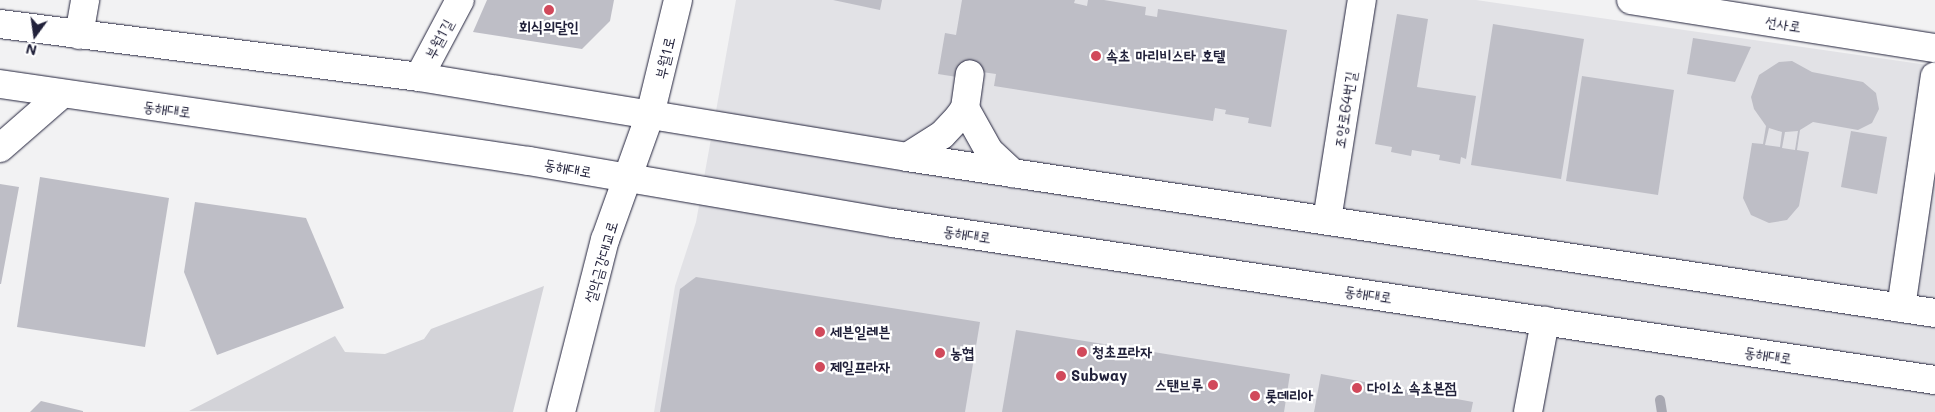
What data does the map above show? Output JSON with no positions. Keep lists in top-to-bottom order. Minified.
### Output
{"streets":{"main road":["선사로","부월1길","부월1로","동해대로","조양로64번길","설악금강대교로"]},"crossings":[["부월1로","설악금강대교로"],["동해대로","설악금강대교로"]],"places":["회식의달인","속초 마리비스타 호텔","세븐일레븐","청초프라자","농협","제일프라자","Subway","스탠브루","다이소 속초본점","롯데리아"],"north":"bottom"}
